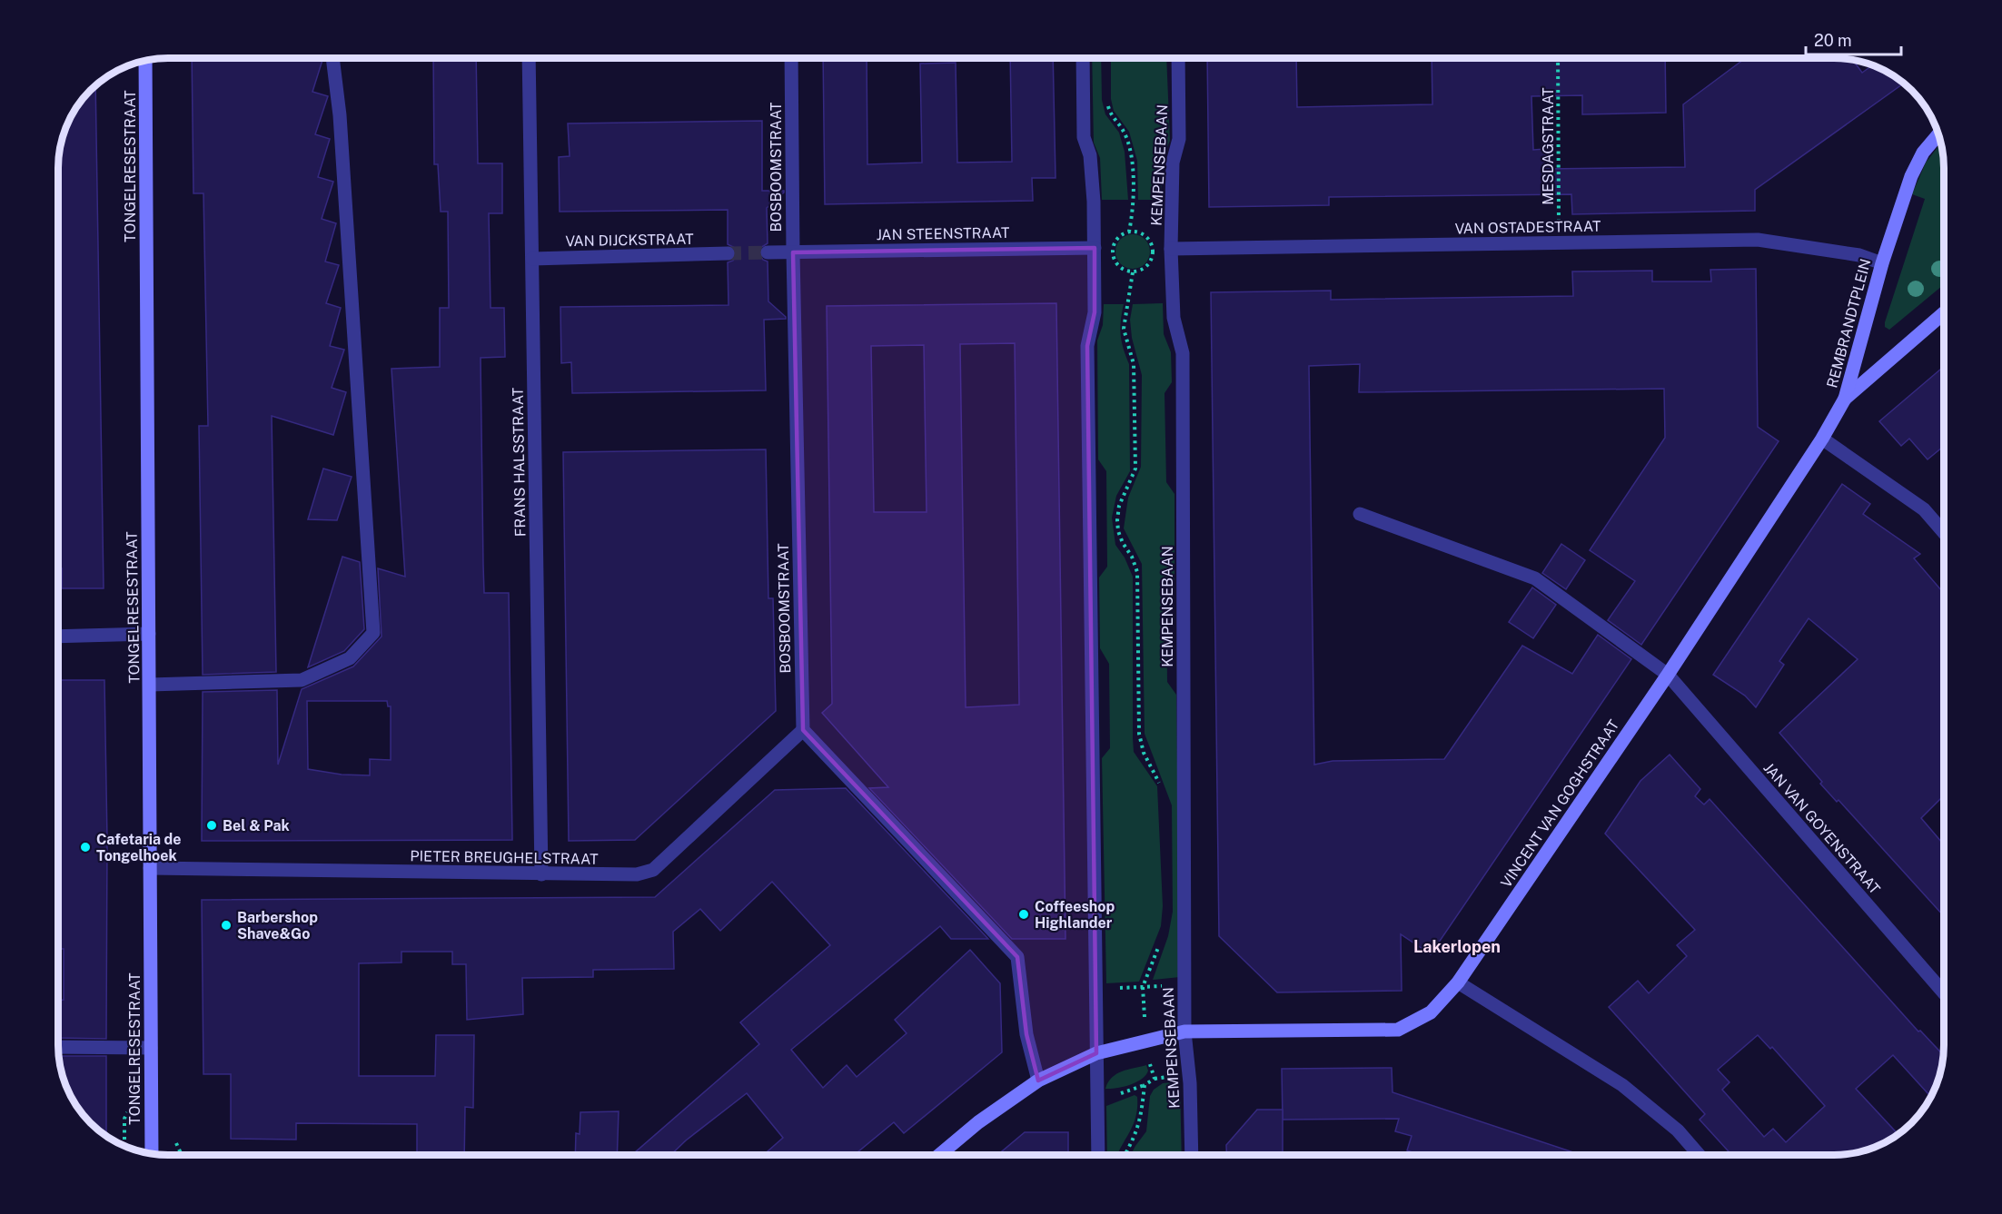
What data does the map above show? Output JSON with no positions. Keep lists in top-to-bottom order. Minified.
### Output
{"streets":{"street":["KEMPENSEBAAN","TONGELRESESTRAAT","BOSBOOMSTRAAT","VAN OSTADESTRAAT","JAN STEENSTRAAT","VAN DIJCKSTRAAT","REMBRANDTPLEIN","FRANS HALSSTRAAT","VINCENT VAN GOGHSTRAAT","JAN VAN GOYENSTRAAT","PIETER BREUGHELSTRAAT"],"path":["MESDAGSTRAAT"]},"crossings":[["MESDAGSTRAAT","VAN OSTADESTRAAT"],["KEMPENSEBAAN","VAN OSTADESTRAAT"],["KEMPENSEBAAN","VINCENT VAN GOGHSTRAAT"],["TONGELRESESTRAAT","PIETER BREUGHELSTRAAT"],["BOSBOOMSTRAAT","JAN STEENSTRAAT"],["BOSBOOMSTRAAT","PIETER BREUGHELSTRAAT"],["VAN OSTADESTRAAT","REMBRANDTPLEIN"],["VAN DIJCKSTRAAT","FRANS HALSSTRAAT"],["REMBRANDTPLEIN","VINCENT VAN GOGHSTRAAT"],["FRANS HALSSTRAAT","PIETER BREUGHELSTRAAT"],["VINCENT VAN GOGHSTRAAT","JAN VAN GOYENSTRAAT"]],"districts":["Lakerlopen"],"places":["Bel & Pak","Cafetaria de Tongelhoek","Coffeeshop Highlander","Barbershop Shave&Go"],"scale_bar":"20 m"}
